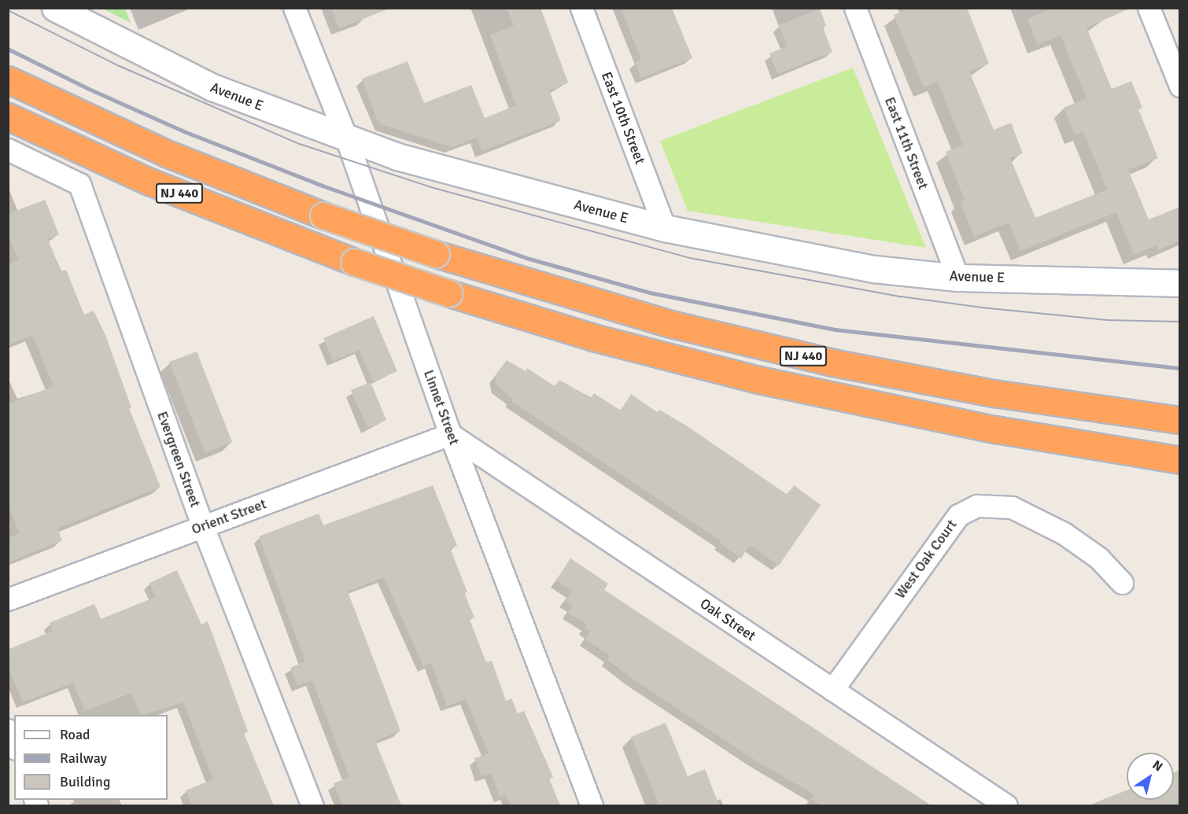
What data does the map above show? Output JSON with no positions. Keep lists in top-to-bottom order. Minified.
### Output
{"streets":{"highway":["NJ 440"],"main road":["Avenue E"],"street":["East 10th Street","East 11th Street","Linnet Street","Evergreen Street","Orient Street","West Oak Court","Oak Street"]},"crossings":[["Avenue E","East 10th Street"],["Avenue E","East 11th Street"],["Avenue E","Linnet Street"],["Linnet Street","Orient Street"],["Linnet Street","Oak Street"],["Evergreen Street","Orient Street"],["Orient Street","Oak Street"],["West Oak Court","Oak Street"]],"legend":["Road","Railway","Building"],"north":"top right"}
